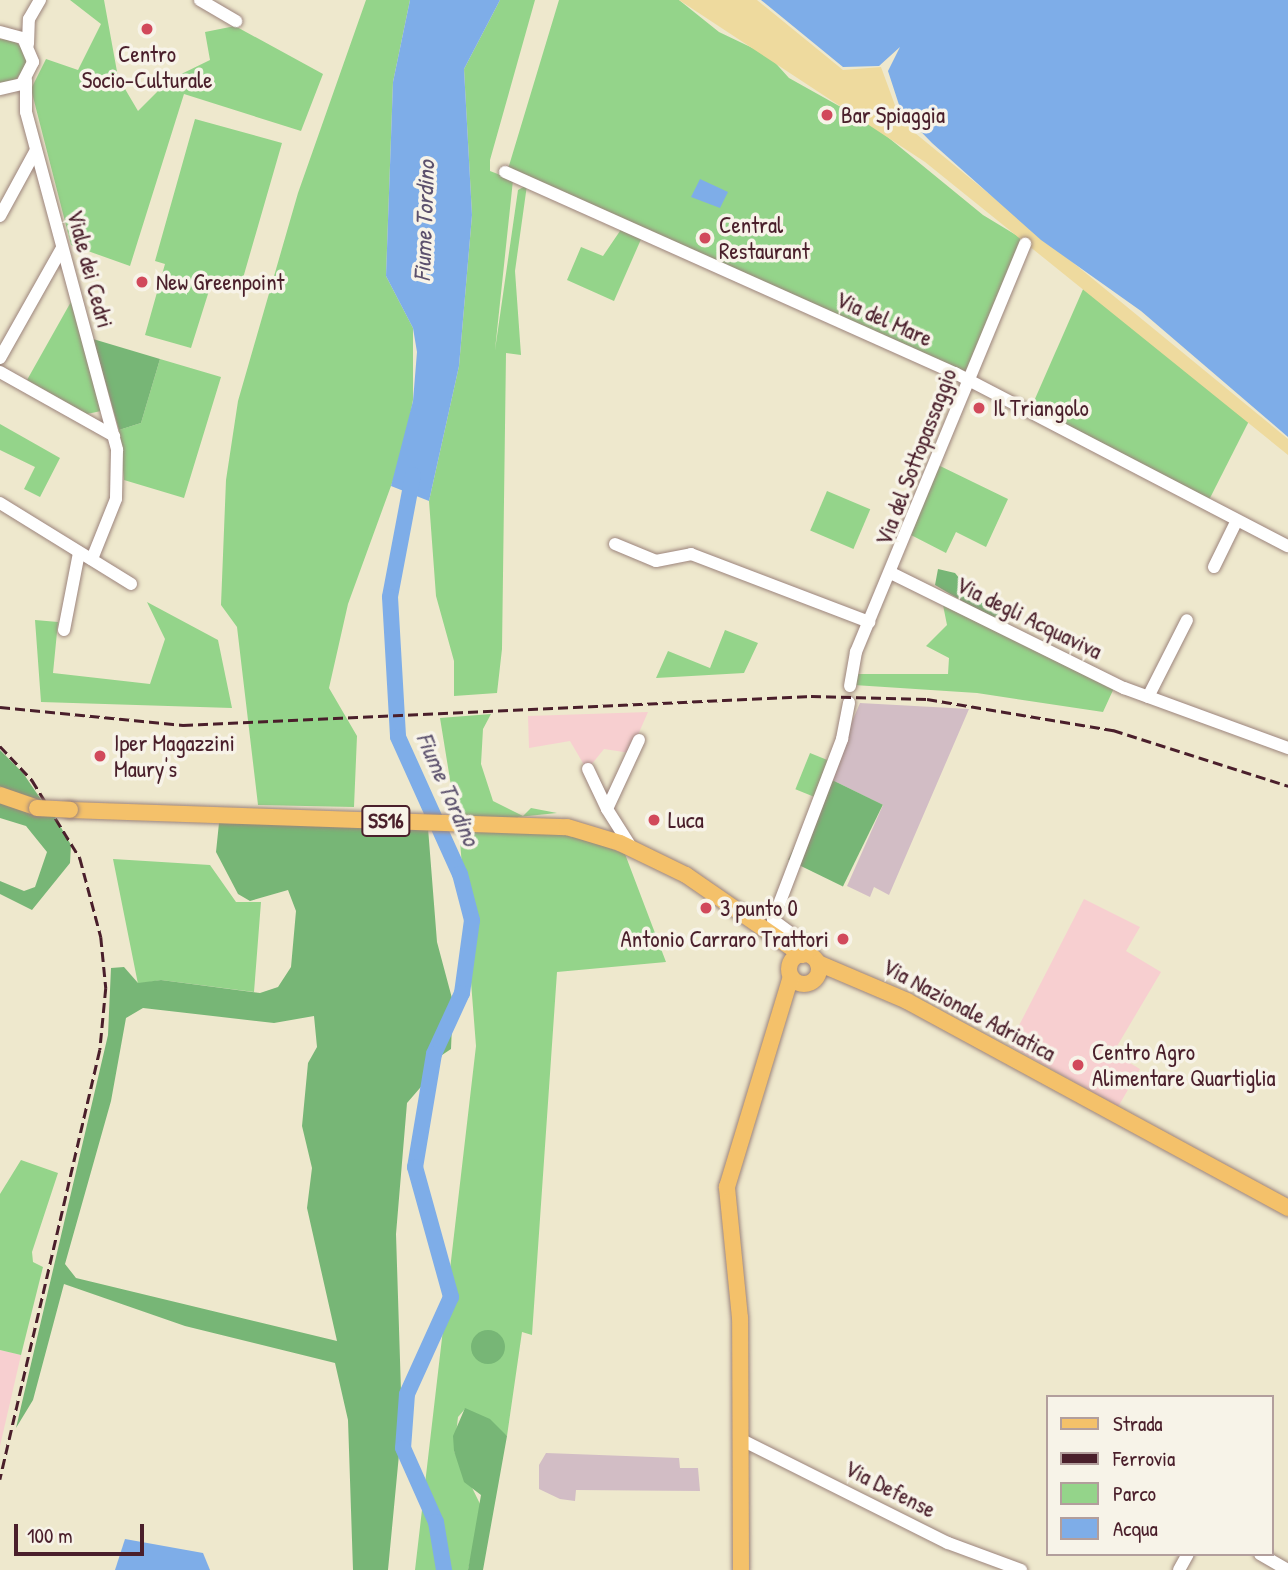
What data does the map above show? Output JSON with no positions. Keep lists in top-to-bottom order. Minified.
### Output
{"streets":{"main road":["SS16","Via Nazionale Adriatica"],"street":["Viale dei Cedri","Via del Mare","Via del Sottopassaggio","Via degli Acquaviva","Via Defense"]},"crossings":[["Via del Mare","Via del Sottopassaggio"],["Via del Sottopassaggio","Via degli Acquaviva"],["SS16","Via Nazionale Adriatica"]],"water":["Fiume Tordino"],"places":["Centro Socio-Culturale","Bar Spiaggia","Central Restaurant","New Greenpoint","Il Triangolo","Iper Magazzini Maury's","Luca","3 punto 0","Antonio Carraro Trattori","Centro Agro Alimentare Quartiglia"],"legend":["Strada","Ferrovia","Parco","Acqua"],"scale_bar":"100 m"}
